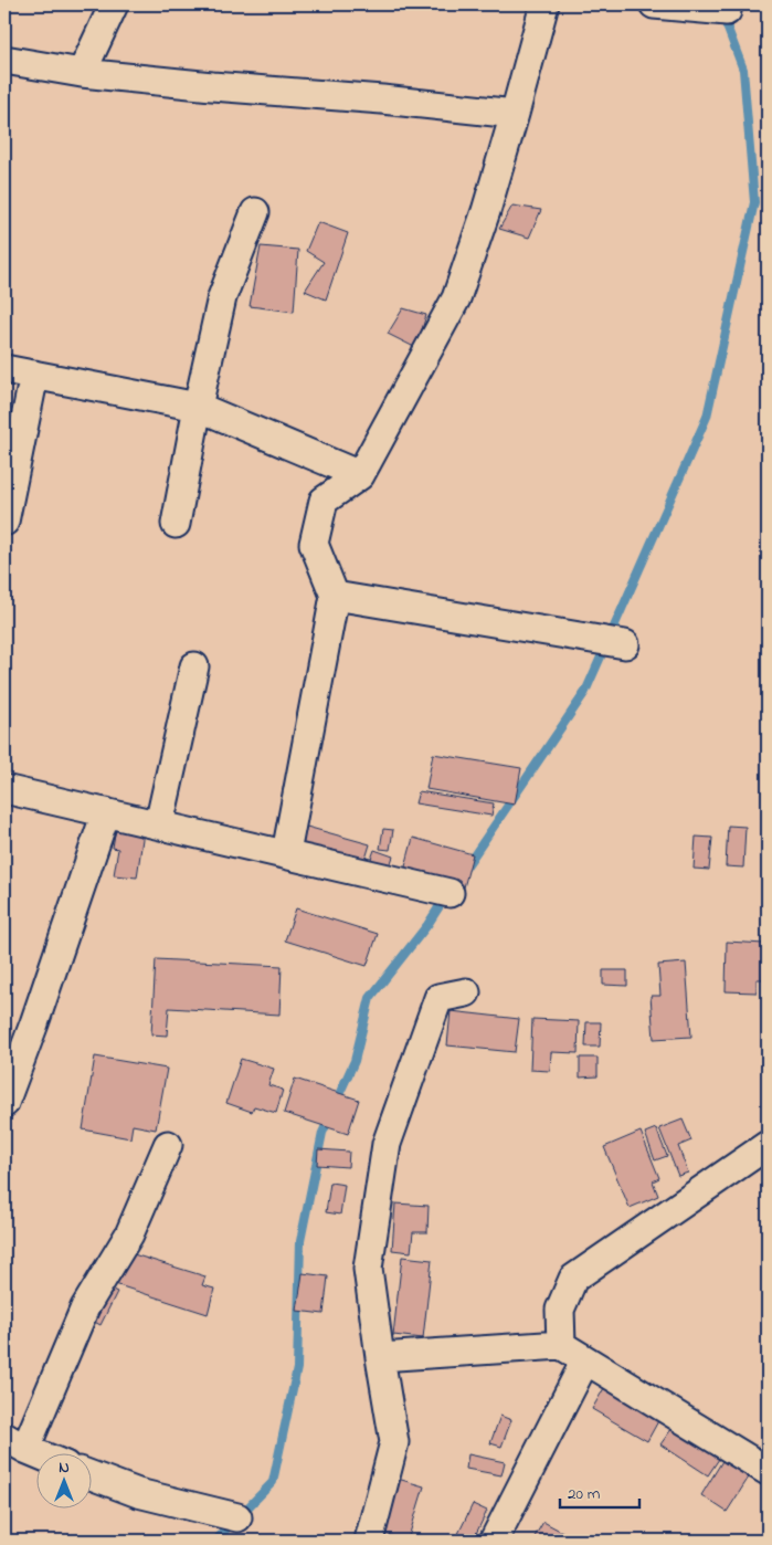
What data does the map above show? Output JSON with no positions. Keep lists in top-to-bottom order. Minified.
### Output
{"scale_bar":"20 m","north":"top"}
